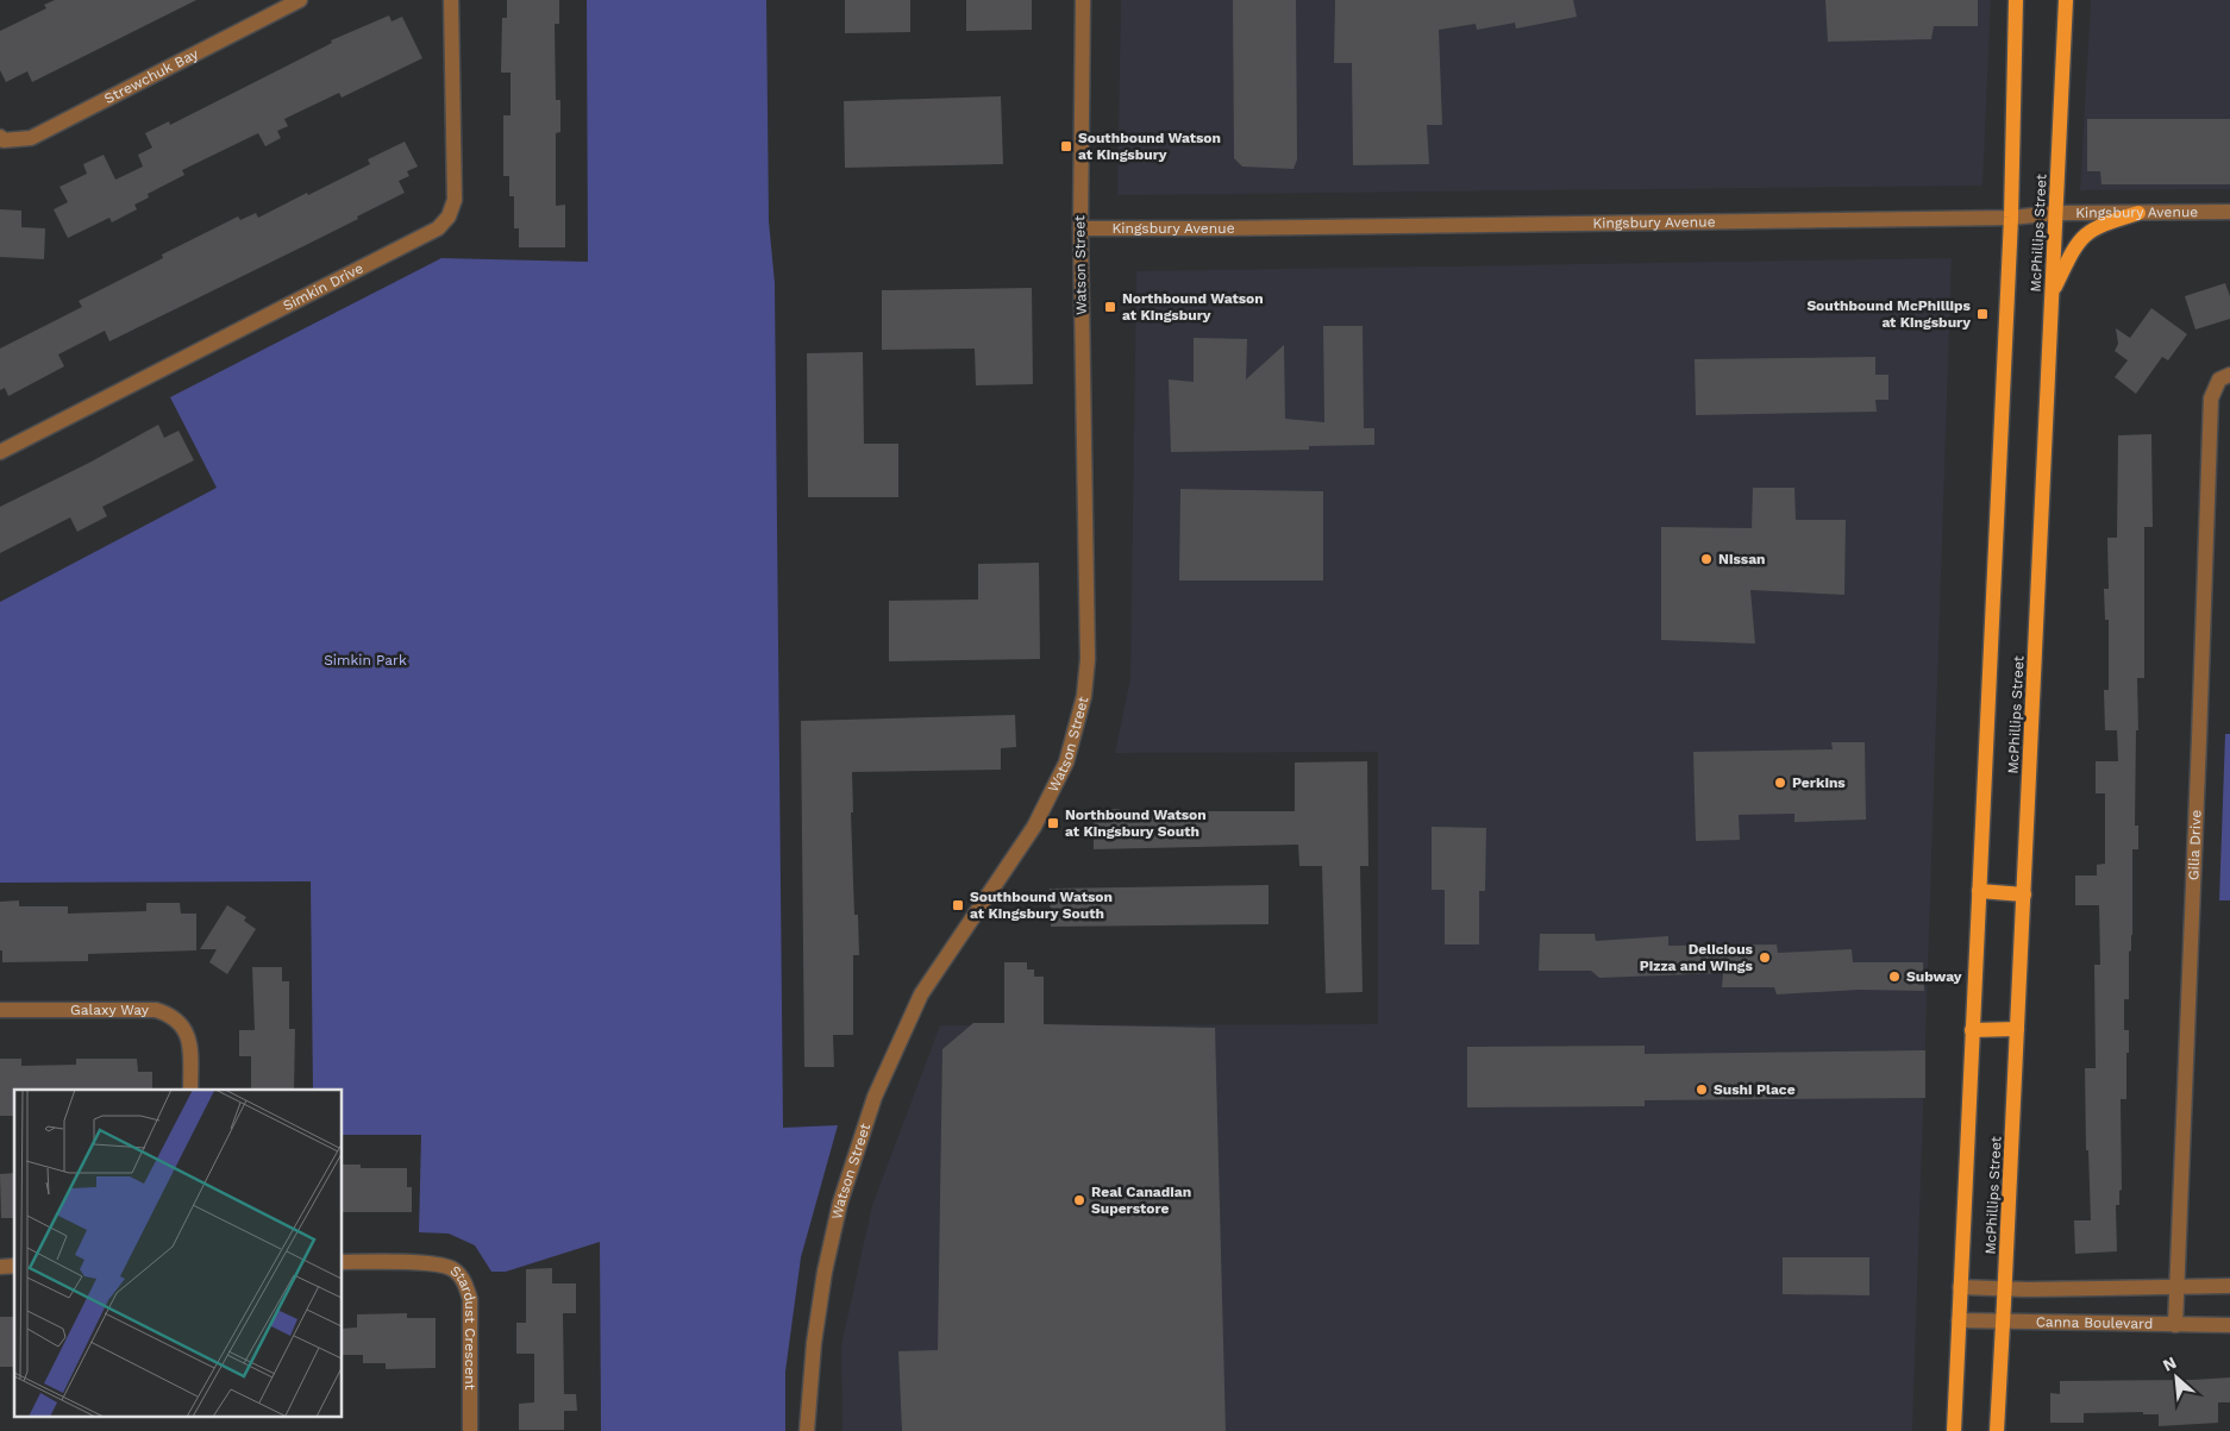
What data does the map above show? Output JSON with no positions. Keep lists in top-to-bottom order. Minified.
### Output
{"streets":{"main road":["McPhillips Street"],"street":["Strewchuk Bay","Kingsbury Avenue","Watson Street","Simkin Drive","Gilia Drive","Galaxy Way","Canna Boulevard","Stardust Crescent"]},"crossings":[["Kingsbury Avenue","McPhillips Street"],["Kingsbury Avenue","Watson Street"],["McPhillips Street","Canna Boulevard"],["Gilia Drive","Canna Boulevard"]],"parks":["Simkin Park"],"places":{"transit":["Southbound Watson at Kingsbury","Northbound Watson at Kingsbury","Southbound McPhillips at Kingsbury","Northbound Watson at Kingsbury South","Southbound Watson at Kingsbury South"],"other":["Nissan","Perkins","Delicious Pizza and Wings","Subway","Sushi Place","Real Canadian Superstore"]},"north":"top left"}
